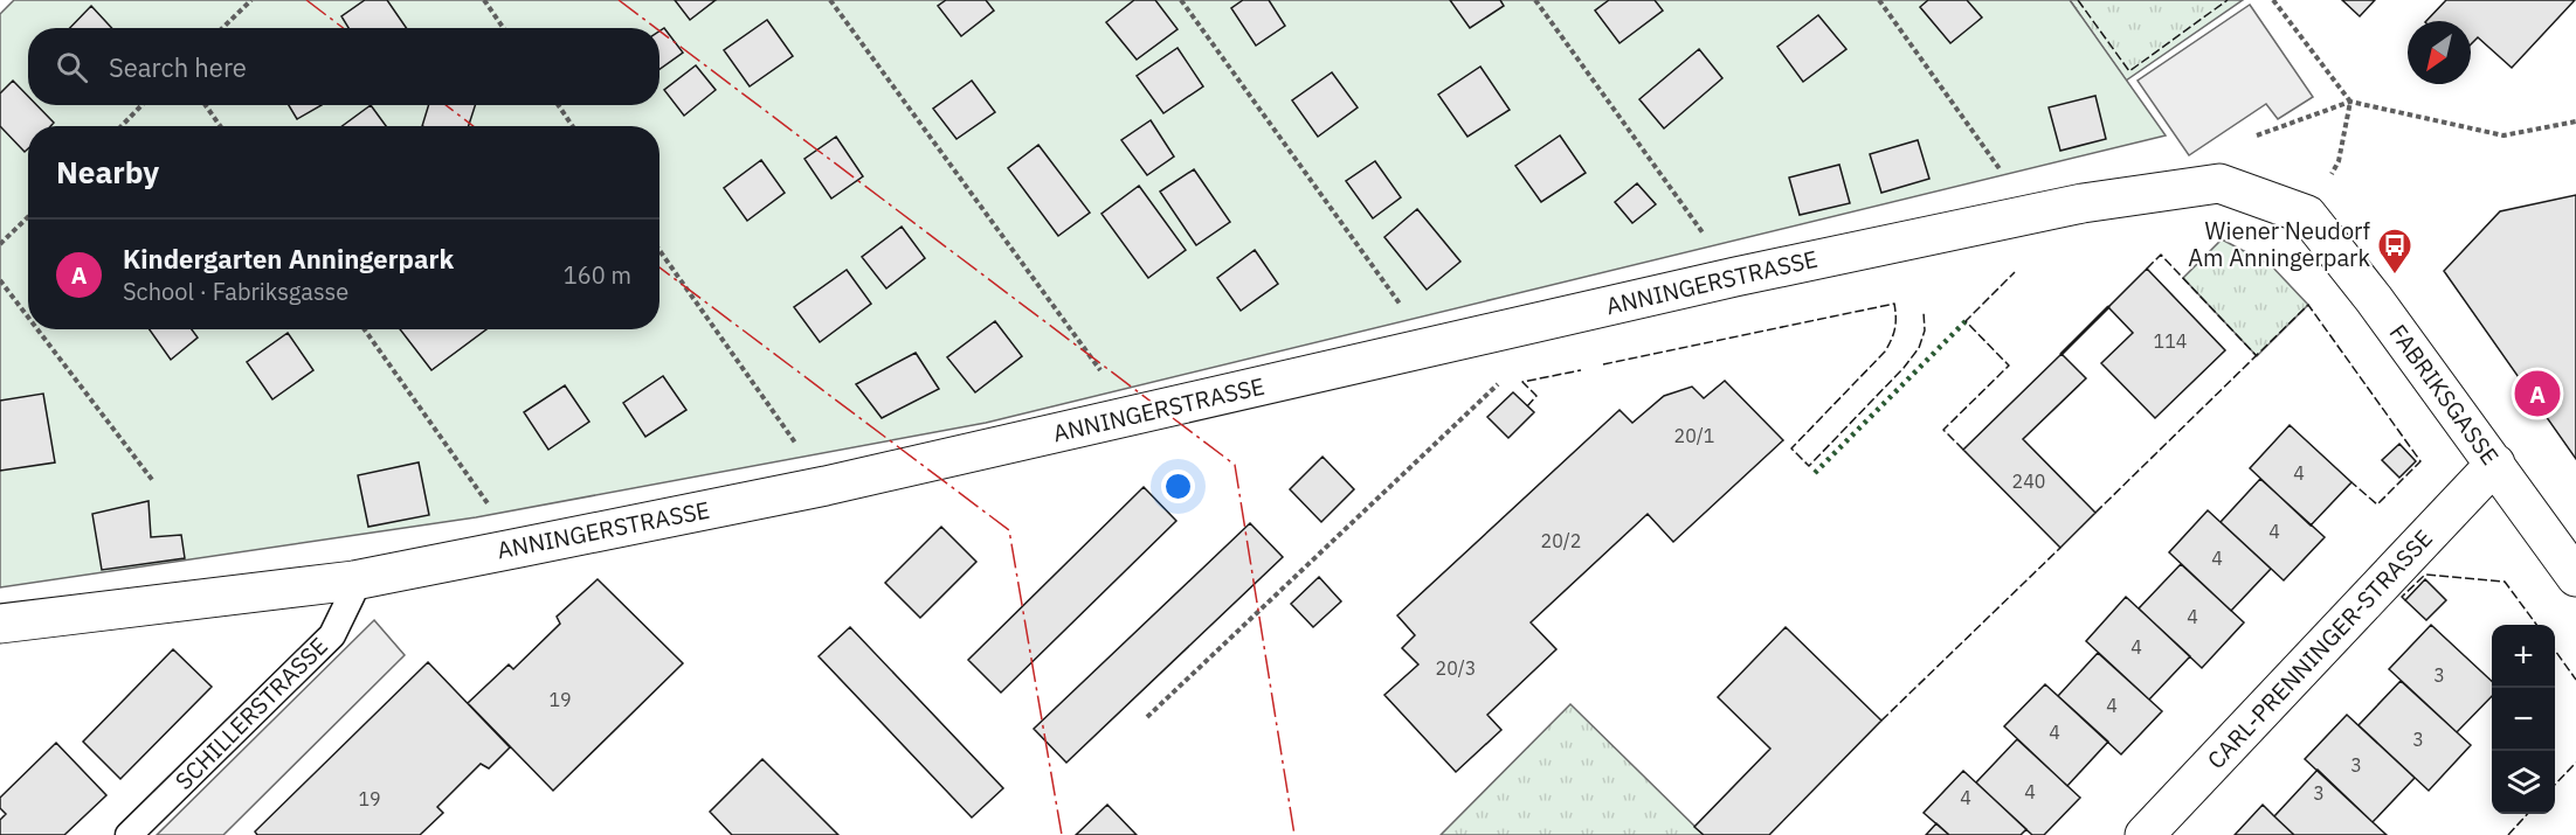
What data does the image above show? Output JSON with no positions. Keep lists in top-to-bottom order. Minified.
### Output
{"streets":{"street":["ANNINGERSTRASSE","FABRIKSGASSE","CARL-PRENNINGER-STRASSE"],"lane":["SCHILLERSTRASSE"]},"crossings":[["ANNINGERSTRASSE","FABRIKSGASSE"],["ANNINGERSTRASSE","SCHILLERSTRASSE"],["FABRIKSGASSE","CARL-PRENNINGER-STRASSE"]],"places":{"bus stop":["Wiener Neudorf Am Anningerpark"]},"house_numbers":["114","20/1","4","240","4","20/2","4","4","4","20/3","3","19","4","4","3","3","4","3","4","19"],"north":"bottom left","page":{"search":"Search here","heading":"Nearby","list":[{"mark":"A","name":"Kindergarten Anningerpark","note":"School · Fabriksgasse","value":"160 m"}],"pins":"A","map_buttons":["+","−"]}}
